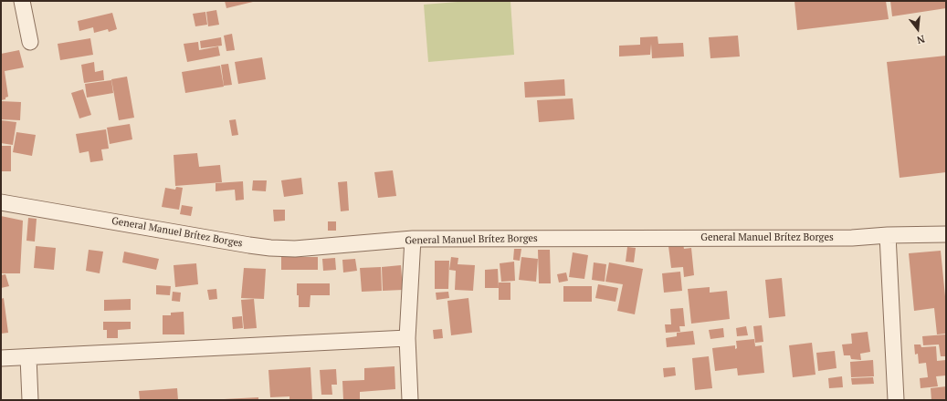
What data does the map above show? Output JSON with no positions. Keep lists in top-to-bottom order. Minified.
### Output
{"streets":{"street":["General Manuel Brítez Borges"]},"north":"bottom"}
